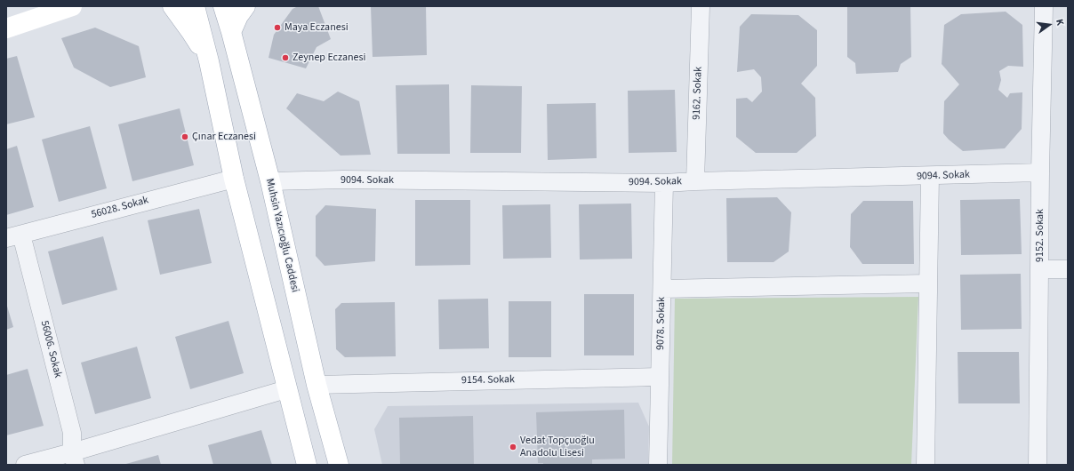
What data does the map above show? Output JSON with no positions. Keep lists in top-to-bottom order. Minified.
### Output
{"streets":{"main road":["Muhsin Yazıcıoğlu Caddesi"],"street":["9162. Sokak","9094. Sokak","56028. Sokak","9152. Sokak","9078. Sokak","56006. Sokak","9154. Sokak"]},"crossings":[["9162. Sokak","9094. Sokak"],["9094. Sokak","Muhsin Yazıcıoğlu Caddesi"],["9094. Sokak","9152. Sokak"],["9094. Sokak","9078. Sokak"],["56028. Sokak","56006. Sokak"],["Muhsin Yazıcıoğlu Caddesi","9154. Sokak"],["9078. Sokak","9154. Sokak"]],"places":["Maya Eczanesi","Zeynep Eczanesi","Çınar Eczanesi","Vedat Topçuoğlu Anadolu Lisesi"],"north":"right"}
